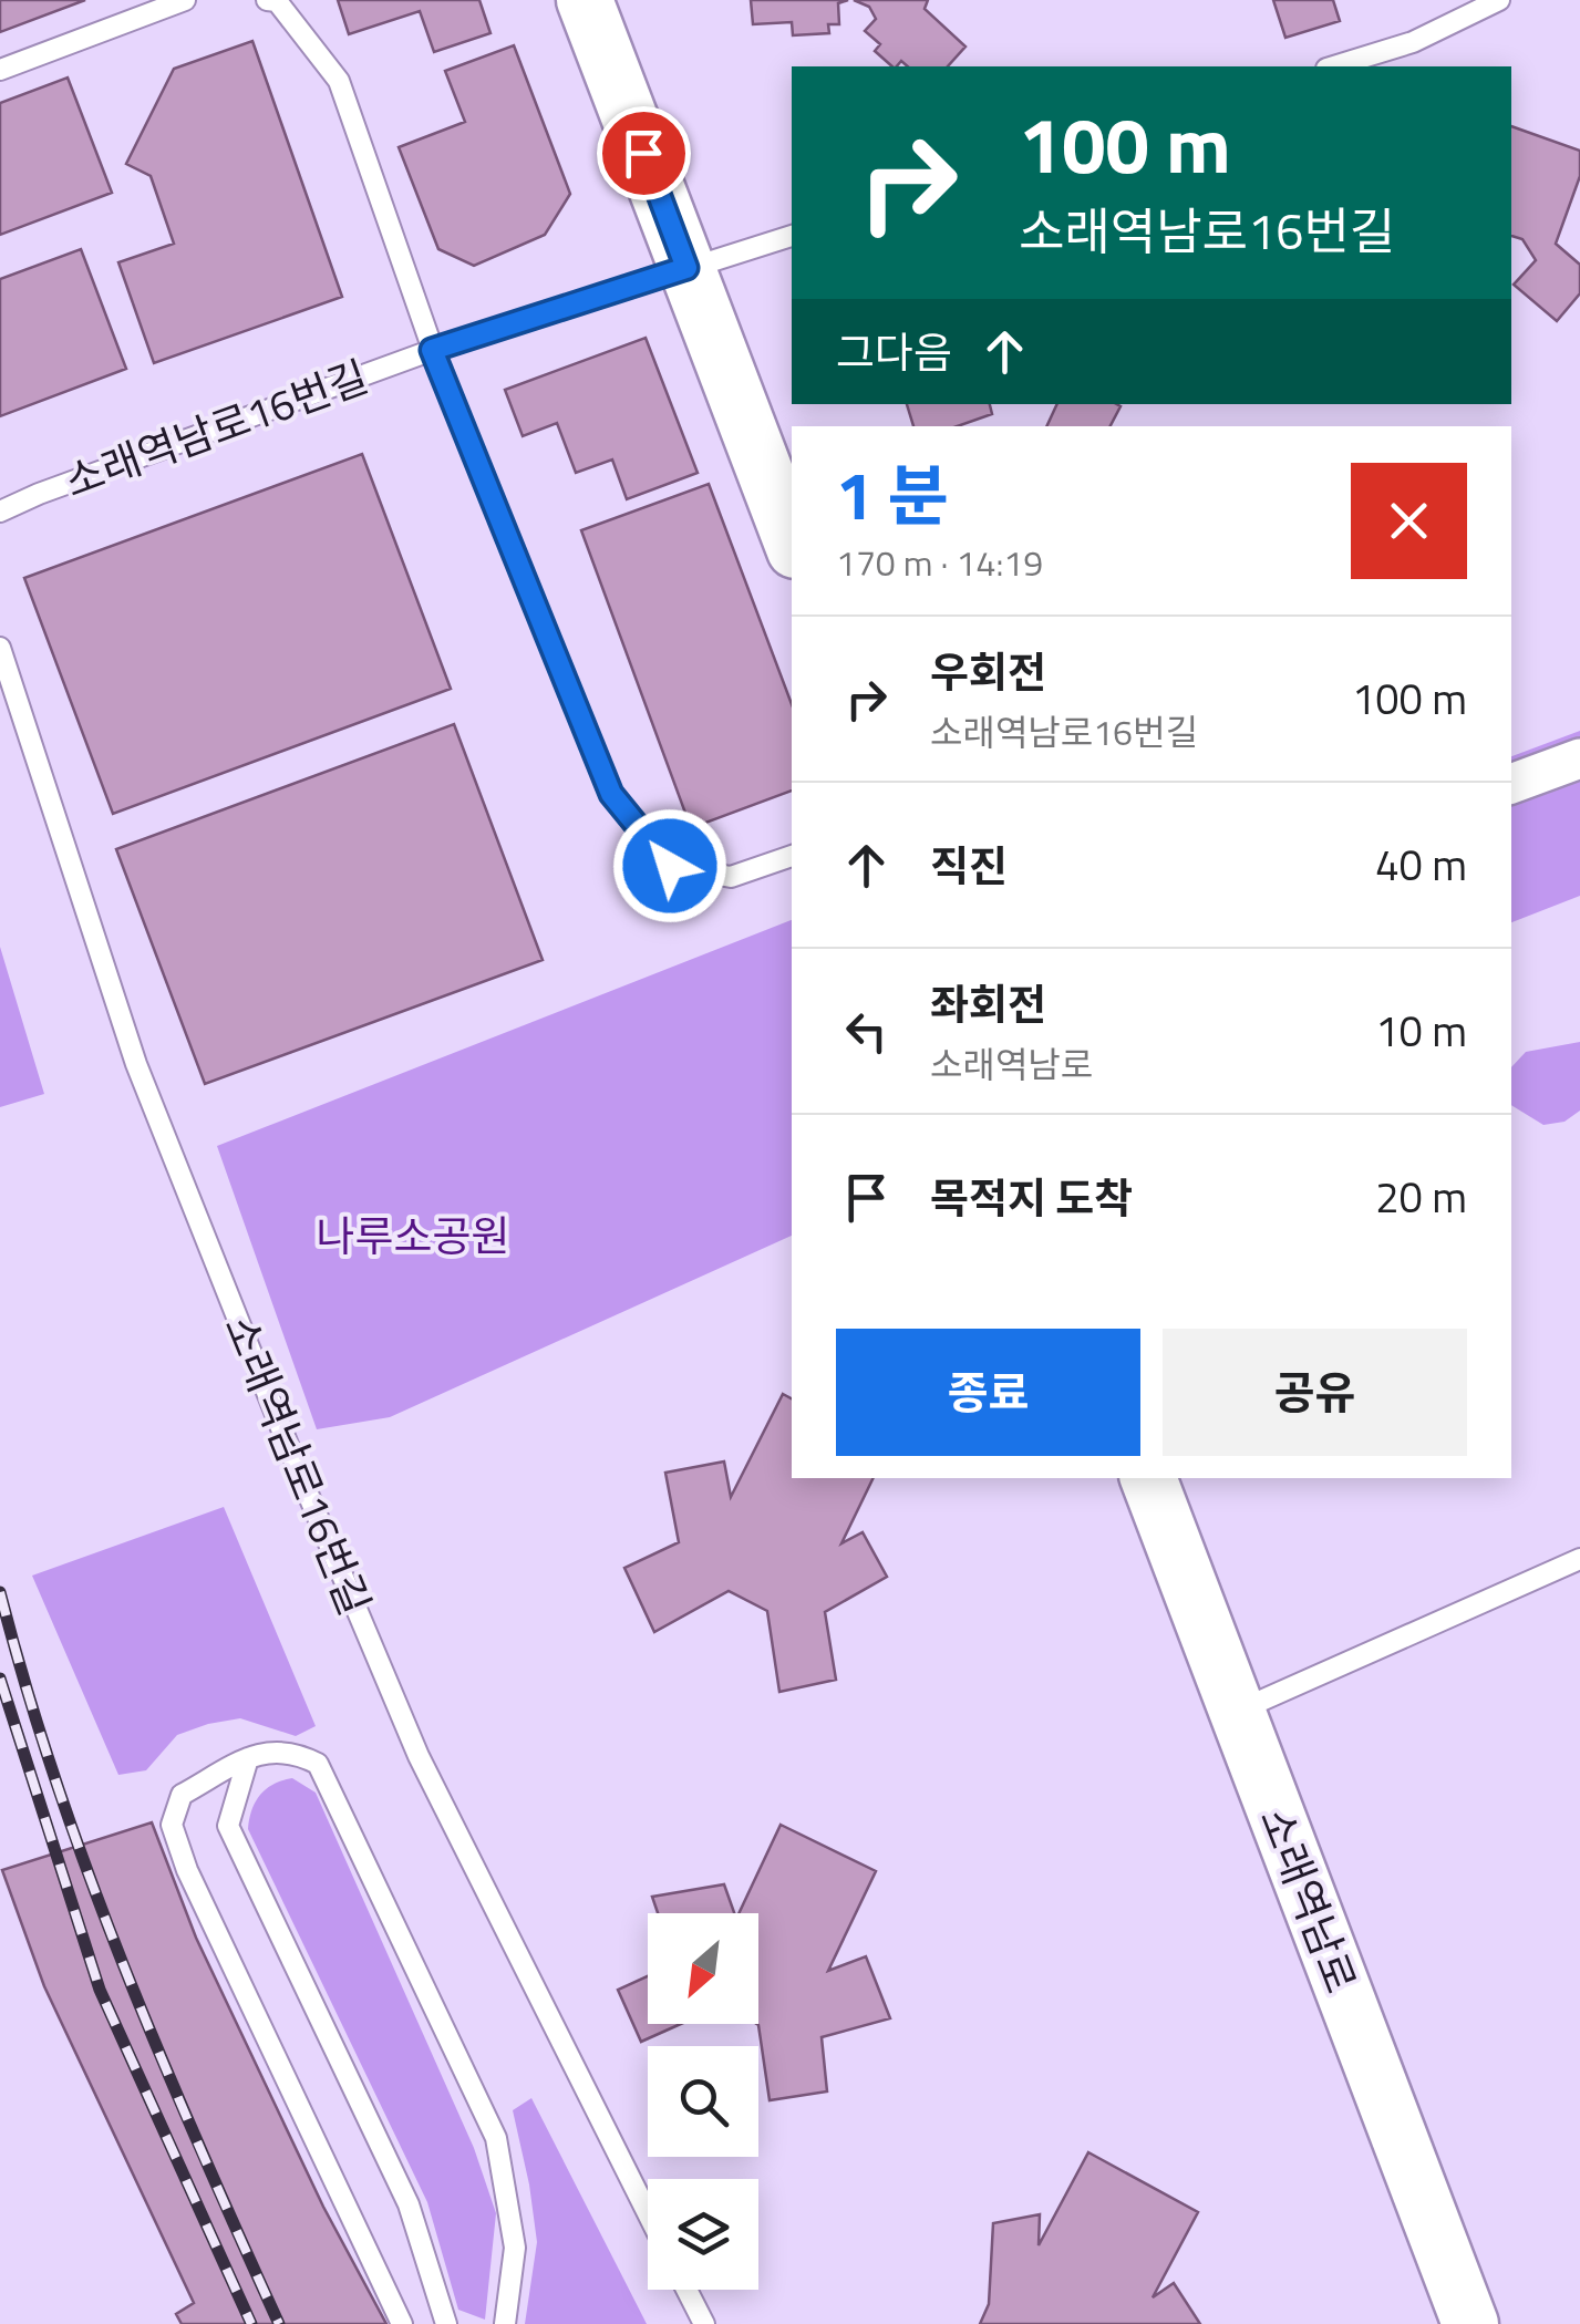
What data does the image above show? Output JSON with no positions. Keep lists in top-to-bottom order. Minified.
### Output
{"streets":{"street":["소래역남로"],"lane":["소래역남로16번길"]},"parks":["나루소공원"],"north":"bottom left","page":{"turn":["100 m","소래역남로16번길"],"then":"그다음","heading":["1 분","170 m · 14:19"],"list":[{"name":"우회전","note":"소래역남로16번길","value":"100 m"},{"name":"직진","value":"40 m"},{"name":"좌회전","note":"소래역남로","value":"10 m"},{"name":"목적지 도착","value":"20 m"}],"buttons":["종료","공유"]}}
